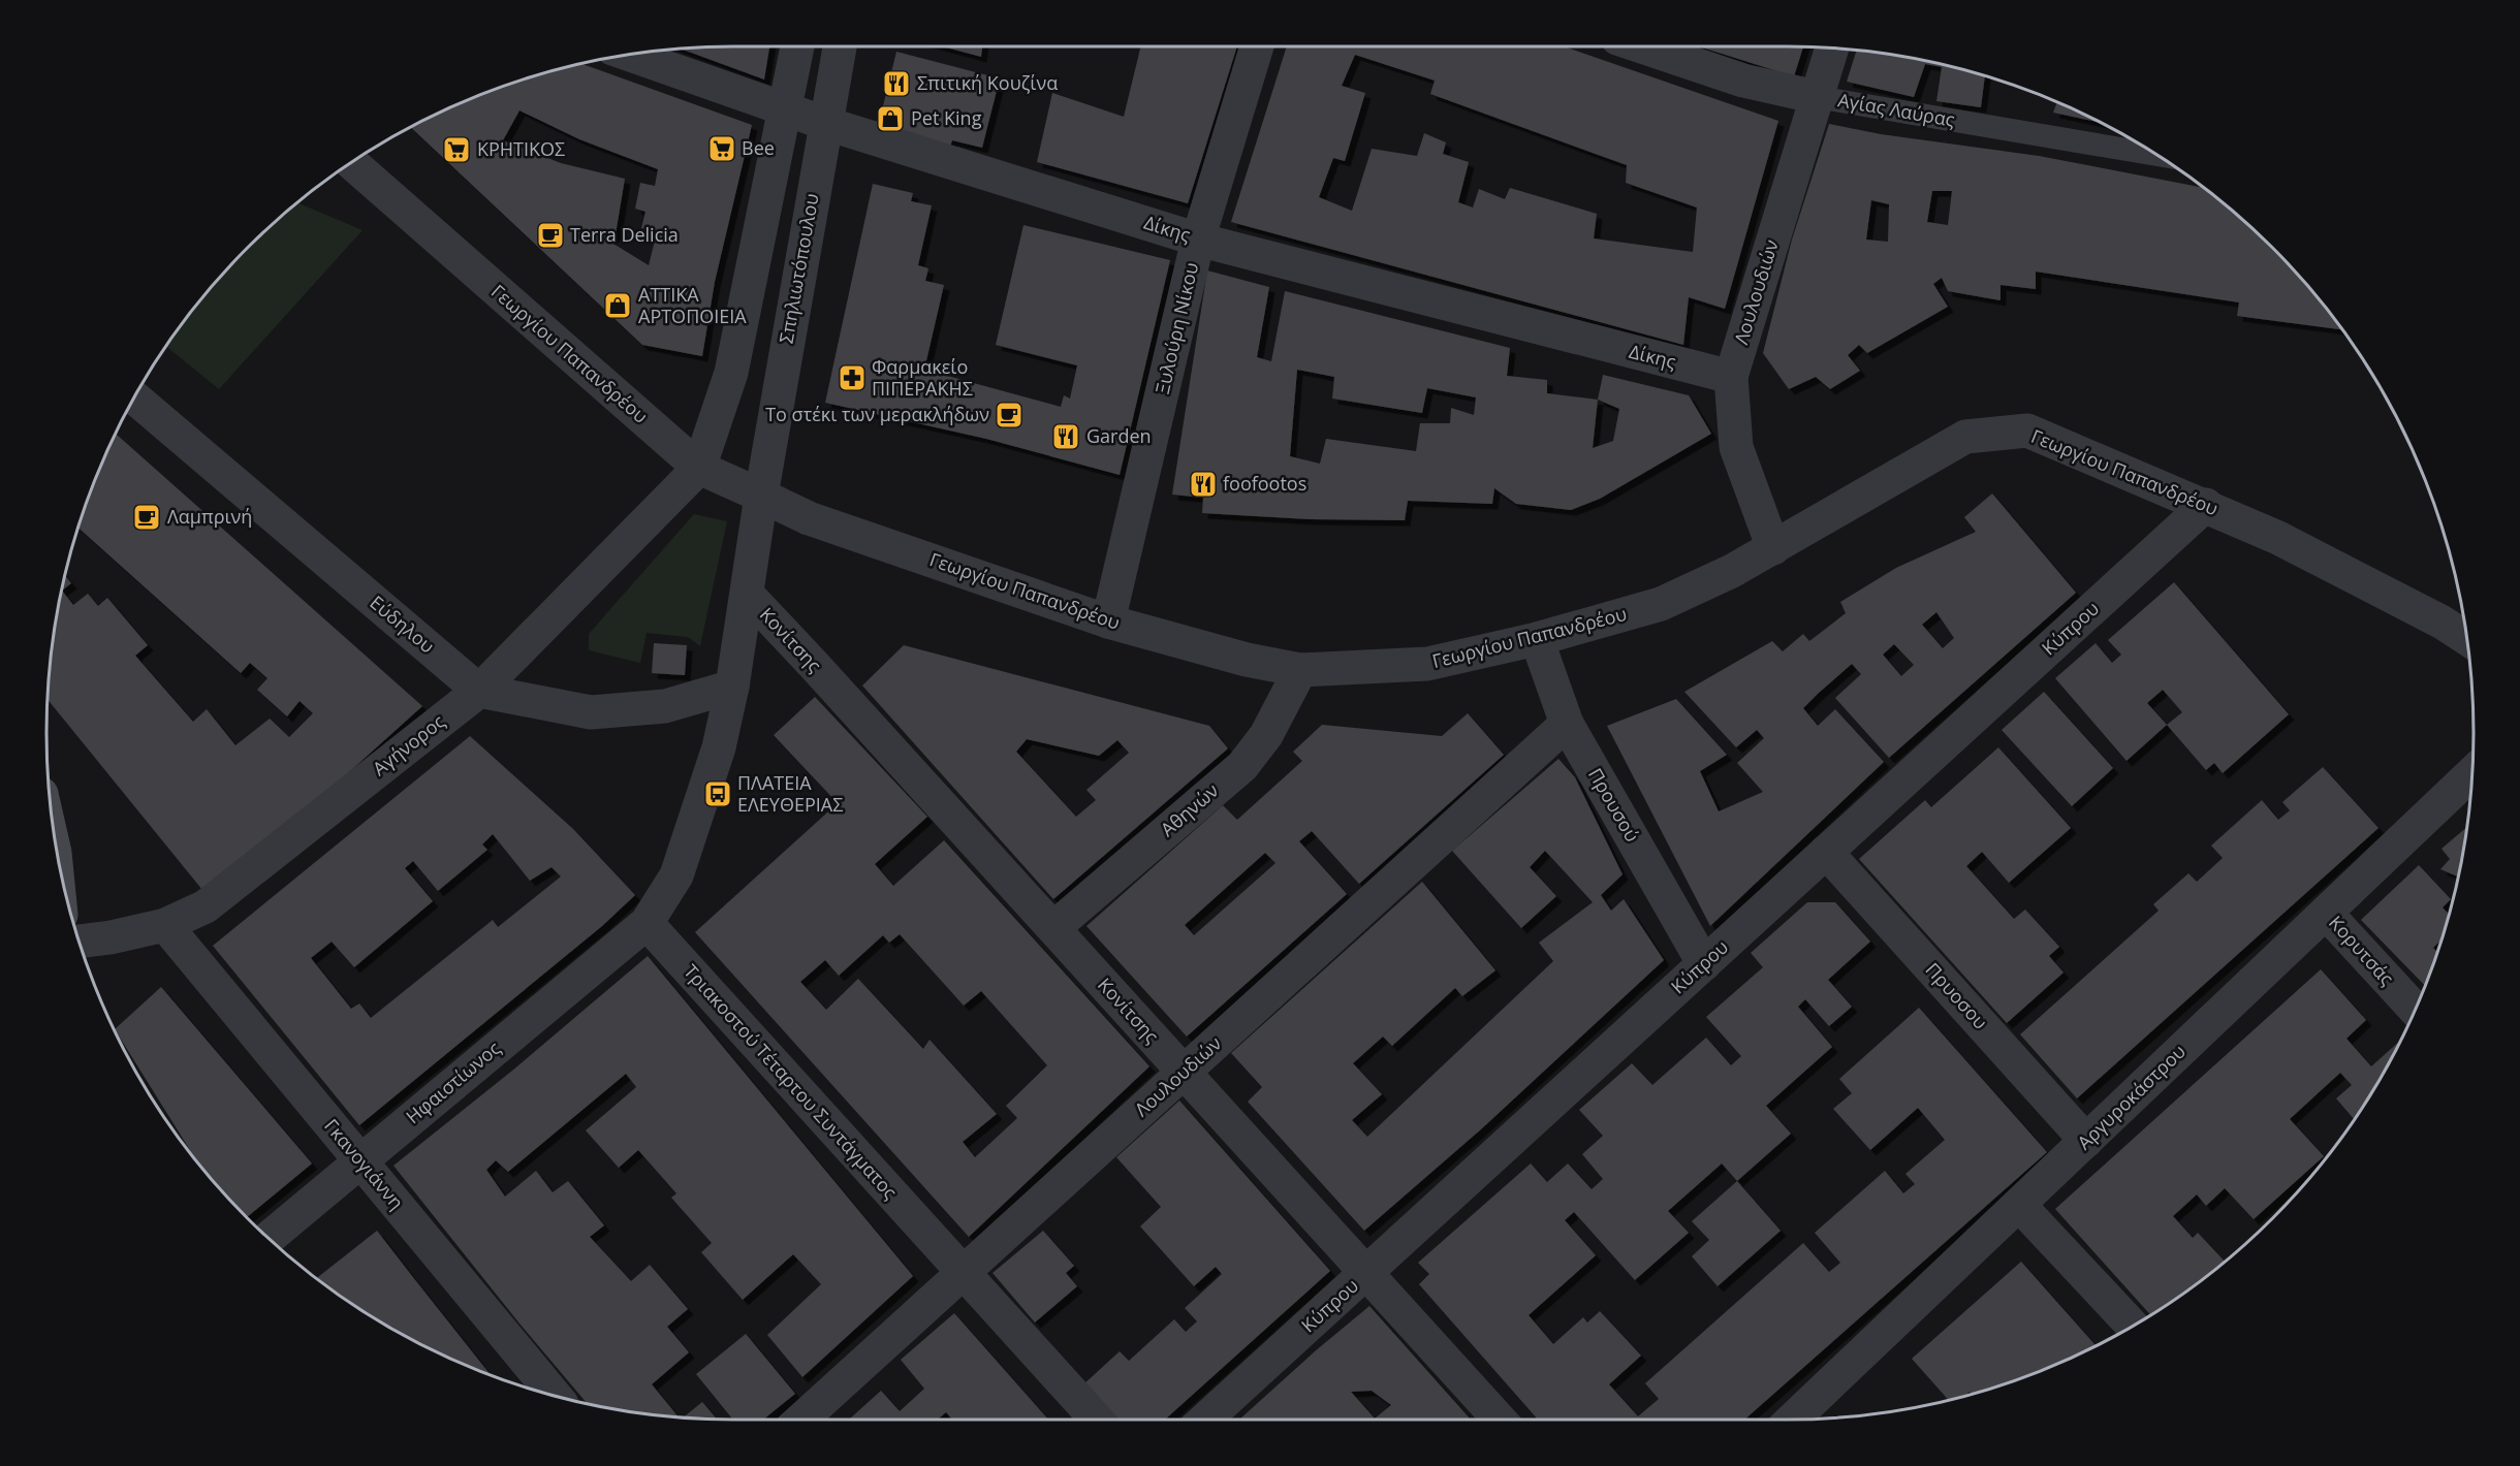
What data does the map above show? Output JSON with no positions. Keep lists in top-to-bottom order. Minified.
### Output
{"streets":{"street":["Αγίας Λαύρας","Δίκης","Σπηλιωτόπουλου","Λουλουδιών","Ξυλούρη Νίκου","Γεωργίου Παπανδρέου","Εύδηλου","Κύπρου","Κονίτσης","Αγήνορος","Προυσού","Αθηνών","Κορυτσάς","Πρυοσου","Τριακοστού Τέταρτου Συντάγματος","Ηφαιστίωνος","Αργυροκάστρου","Γκανογιάννη"]},"crossings":[["Αγίας Λαύρας","Λουλουδιών"],["Δίκης","Σπηλιωτόπουλου"],["Δίκης","Λουλουδιών"],["Δίκης","Ξυλούρη Νίκου"],["Σπηλιωτόπουλου","Γεωργίου Παπανδρέου"],["Σπηλιωτόπουλου","Εύδηλου"],["Σπηλιωτόπουλου","Κονίτσης"],["Λουλουδιών","Γεωργίου Παπανδρέου"],["Λουλουδιών","Κονίτσης"],["Λουλουδιών","Προυσού"],["Λουλουδιών","Τριακοστού Τέταρτου Συντάγματος"],["Ξυλούρη Νίκου","Γεωργίου Παπανδρέου"],["Γεωργίου Παπανδρέου","Κύπρου"],["Γεωργίου Παπανδρέου","Αγήνορος"],["Γεωργίου Παπανδρέου","Προυσού"],["Γεωργίου Παπανδρέου","Αθηνών"],["Εύδηλου","Αγήνορος"],["Κύπρου","Κονίτσης"],["Κύπρου","Προυσού"],["Κύπρου","Πρυοσου"],["Κονίτσης","Αθηνών"],["Αγήνορος","Γκανογιάννη"],["Κορυτσάς","Αργυροκάστρου"],["Πρυοσου","Αργυροκάστρου"],["Τριακοστού Τέταρτου Συντάγματος","Ηφαιστίωνος"],["Ηφαιστίωνος","Γκανογιάννη"]],"places":{"restaurant":["Σπιτική Κουζίνα","Garden","foofootos"],"shop":["Pet King","ΑΤΤΙΚΑ ΑΡΤΟΠΟΙΕΙΑ"],"supermarket":["Bee","ΚΡΗΤΙΚΟΣ"],"cafe":["Terra Delicia","Το στέκι των μερακλήδων","Λαμπρινή"],"pharmacy":["Φαρμακείο ΠΙΠΕΡΑΚΗΣ"],"bus stop":["ΠΛΑΤΕΙΑ ΕΛΕΥΘΕΡΙΑΣ"]}}
